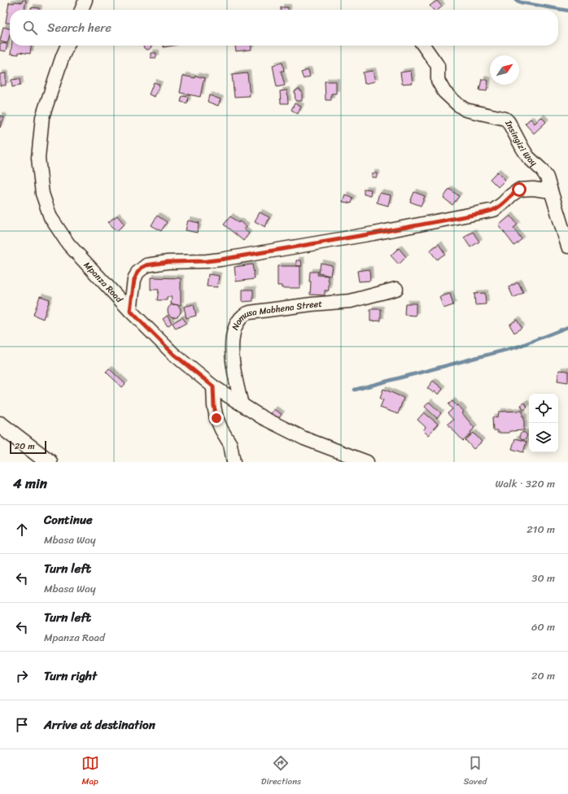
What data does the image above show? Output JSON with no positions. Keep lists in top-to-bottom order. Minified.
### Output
{"streets":{"street":["Insingizi Way","Mpanza Road","Nomusa Mabhena Street"]},"crossings":[["Mpanza Road","Nomusa Mabhena Street"]],"scale_bar":"20 m","north":"top right","page":{"search":"Search here","scale":"20 m","heading":["4 min","Walk · 320 m"],"list":[["Continue","Mbasa Way","210 m"],["Turn left","Mbasa Way","30 m"],["Turn left","Mpanza Road","60 m"],["Turn right","20 m"],"Arrive at destination"],"nav":["Map","Directions","Saved"]}}
